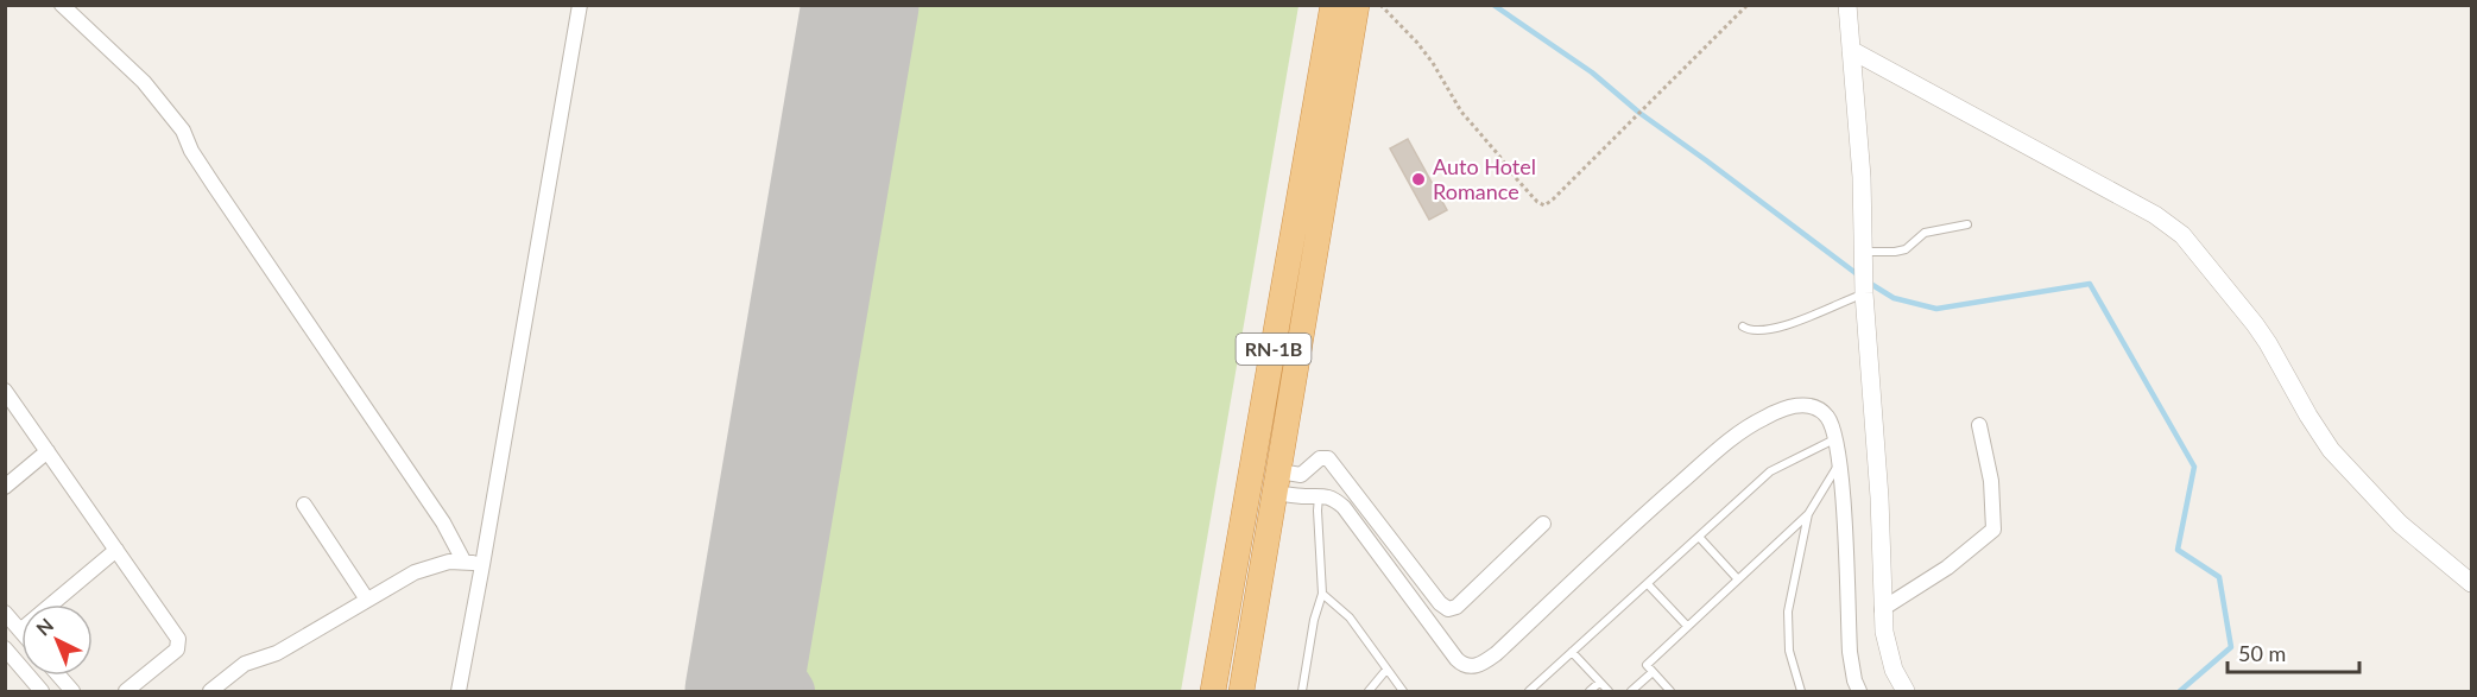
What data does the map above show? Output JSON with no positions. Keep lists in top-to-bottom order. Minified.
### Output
{"streets":{"highway":["RN-1B"]},"places":["Auto Hotel Romance"],"scale_bar":"50 m","north":"top left"}
